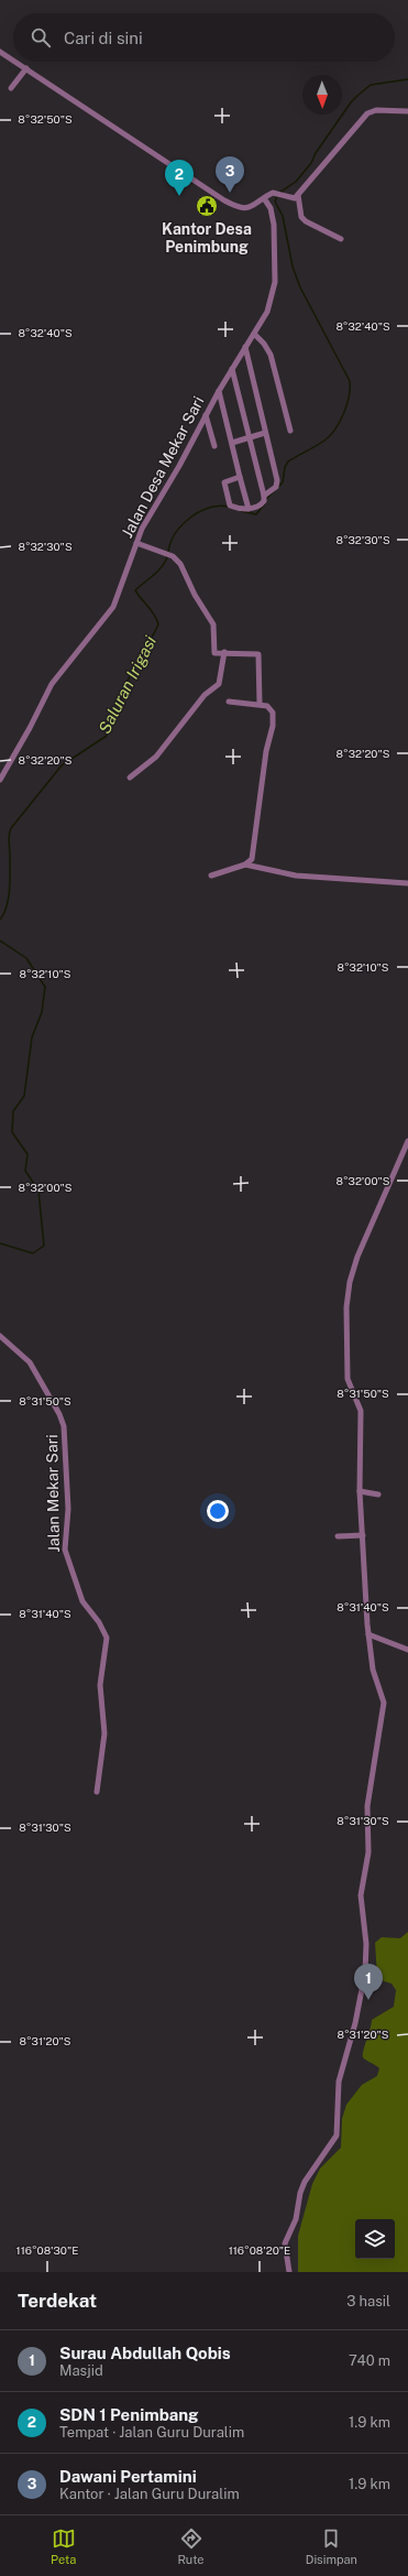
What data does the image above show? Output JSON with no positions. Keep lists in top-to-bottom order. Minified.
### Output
{"streets":{"street":["Jalan Desa Mekar Sari","Jalan Mekar Sari"]},"water":["Saluran Irigasi"],"places":{"public building":["Kantor Desa Penimbung"]},"north":"bottom","page":{"search":"Cari di sini","pins":["3","2","1"],"heading":["Terdekat","3 hasil"],"list":[{"mark":"1","name":"Surau Abdullah Qobis","note":"Masjid","value":"740 m"},{"mark":"2","name":"SDN 1 Penimbang","note":"Tempat · Jalan Guru Duralim","value":"1.9 km"},{"mark":"3","name":"Dawani Pertamini","note":"Kantor · Jalan Guru Duralim","value":"1.9 km"}],"nav":["Peta","Rute","Disimpan"]},"coordinates":["8°32'50\"S","8°32'40\"S","8°32'30\"S","8°32'20\"S","8°32'10\"S","8°32'00\"S","8°31'50\"S","8°31'40\"S","8°31'30\"S","8°31'20\"S","116°08'30\"E","116°08'20\"E"]}
